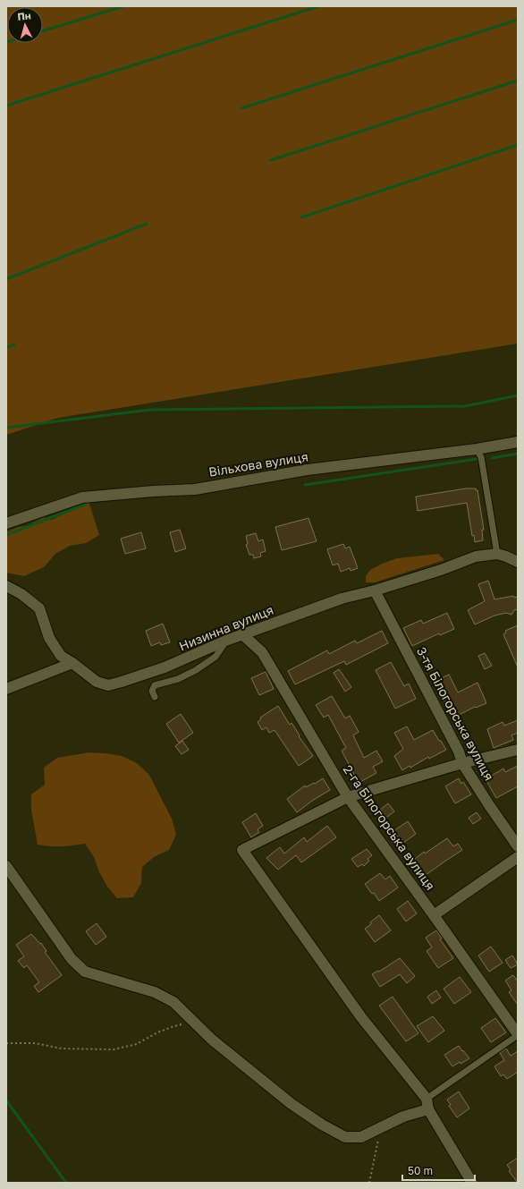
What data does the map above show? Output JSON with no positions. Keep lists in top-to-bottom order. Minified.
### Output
{"streets":{"street":["Вільхова вулиця","Низинна вулиця","3-тя Білогорська вулиця","2-га Білогорська вулиця"]},"crossings":[["Низинна вулиця","3-тя Білогорська вулиця"],["Низинна вулиця","2-га Білогорська вулиця"]],"scale_bar":"50 m","north":"top"}
